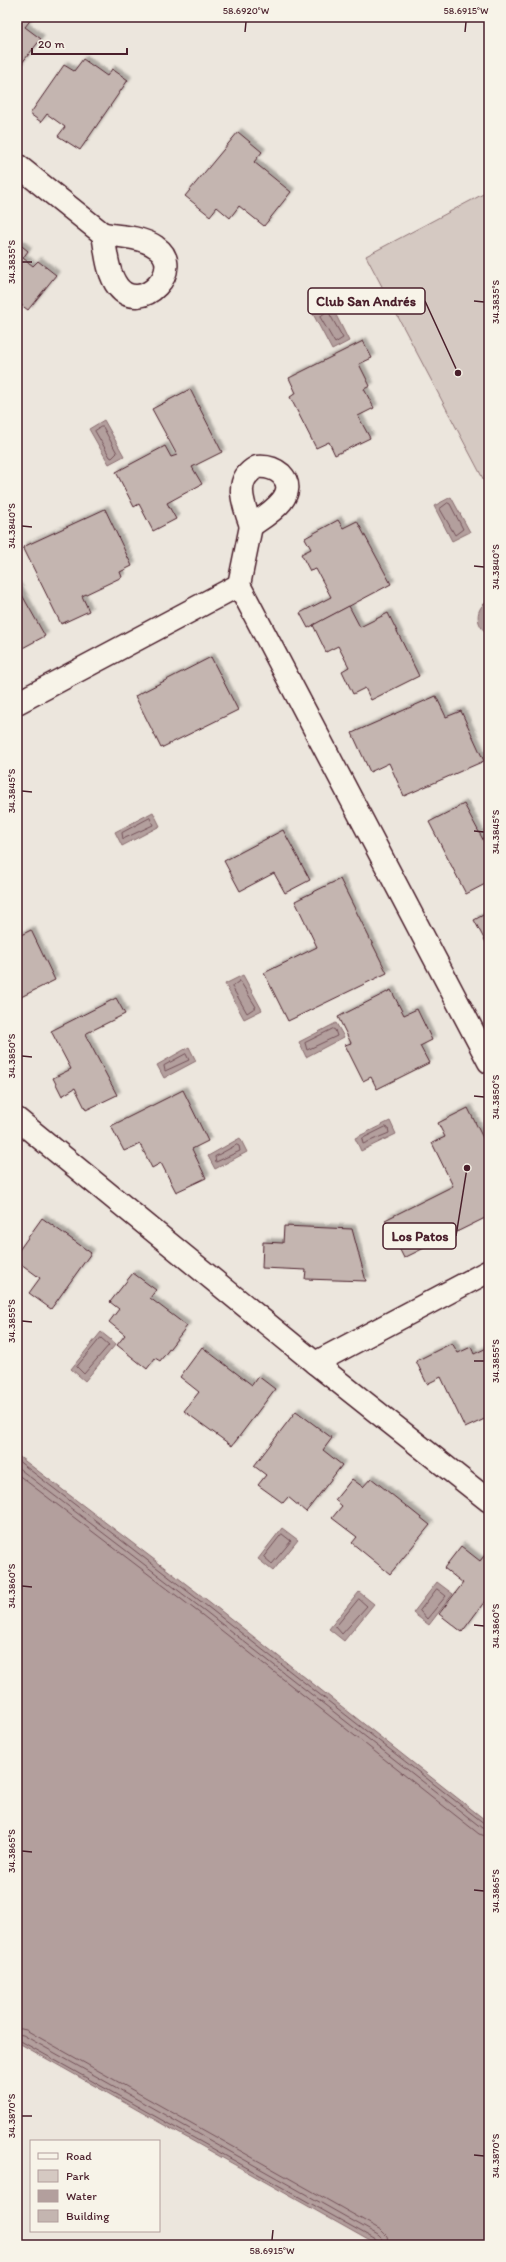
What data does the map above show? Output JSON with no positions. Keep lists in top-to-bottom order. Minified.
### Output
{"places":["Club San Andrés","Los Patos"],"legend":["Road","Park","Water","Building"],"scale_bar":"20 m","coordinates":["58.6920°W","58.6915°W","34.3835°S","34.3840°S","34.3845°S","34.3850°S","34.3855°S","34.3860°S","34.3865°S","34.3870°S"]}
